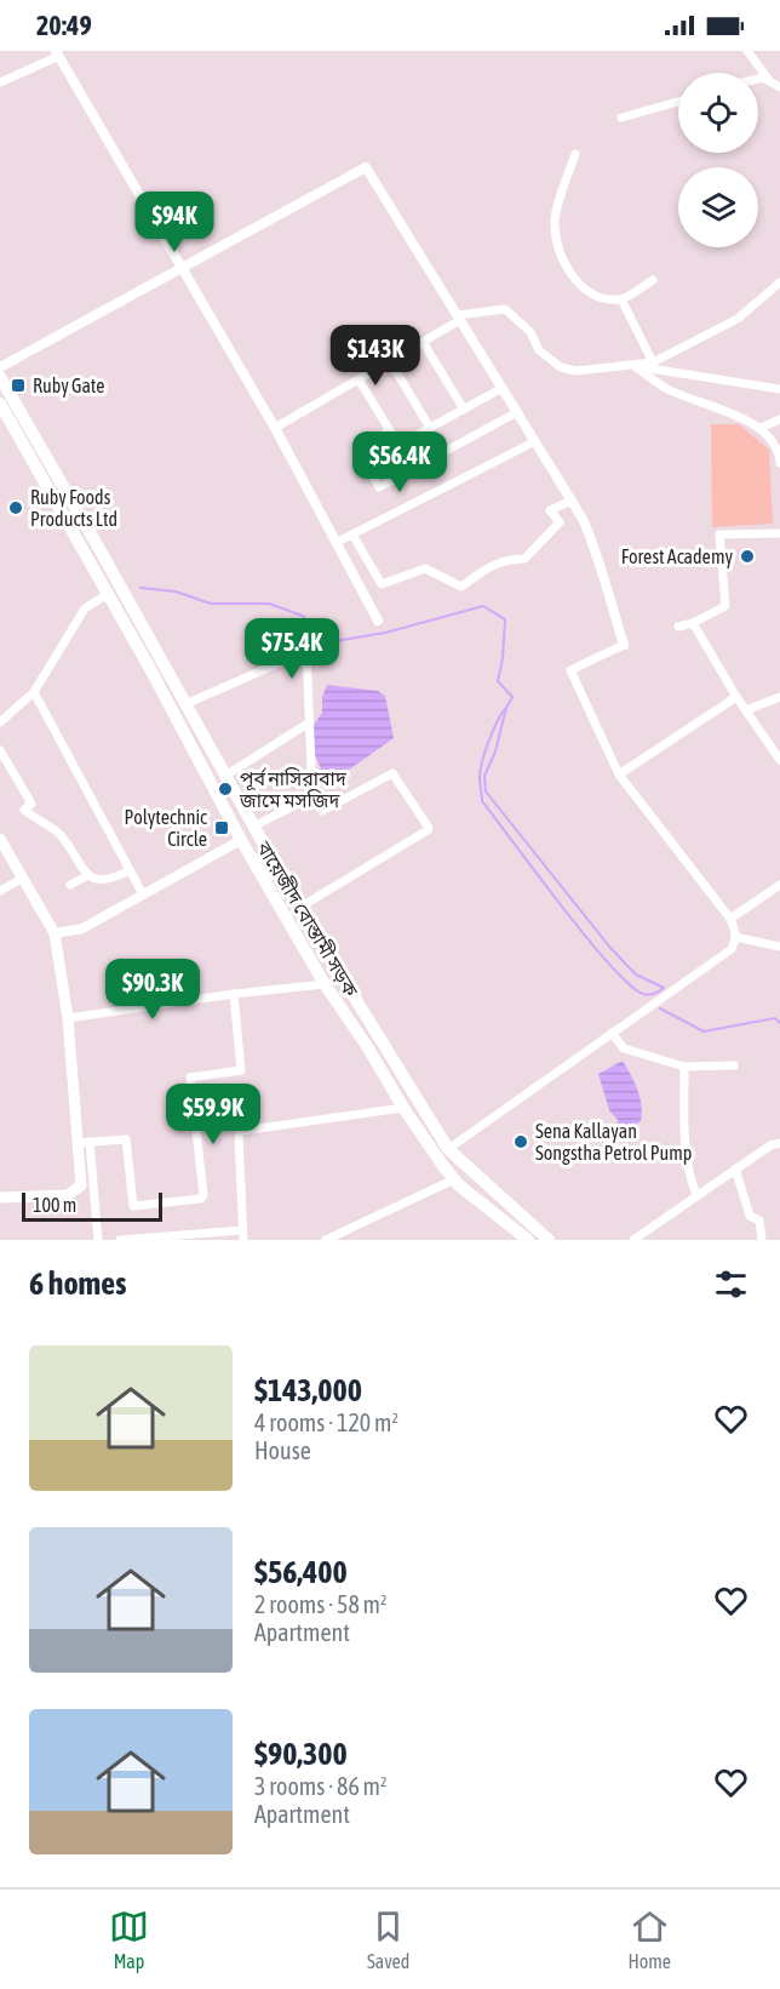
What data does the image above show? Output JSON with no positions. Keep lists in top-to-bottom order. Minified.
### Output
{"streets":{"main road":["বায়েজীদ বোস্তামী সড়ক"]},"places":{"transit":["Ruby Gate","Polytechnic Circle"],"other":["Ruby Foods Products Ltd","Forest Academy","পূর্ব নাসিরাবাদ জামে মসজিদ","Sena Kallayan Songstha Petrol Pump"]},"scale_bar":"100 m","page":{"status":"20:49","price":["$94K","$143K","$56.4K","$75.4K","$90.3K","$59.9K"],"scale":"100 m","heading":"6 homes","list":[{"name":"$143,000","note":"4 rooms · 120 m² · House"},{"name":"$56,400","note":"2 rooms · 58 m² · Apartment"},{"name":"$90,300","note":"3 rooms · 86 m² · Apartment"}],"tabs":["Map","Saved","Home"]}}
